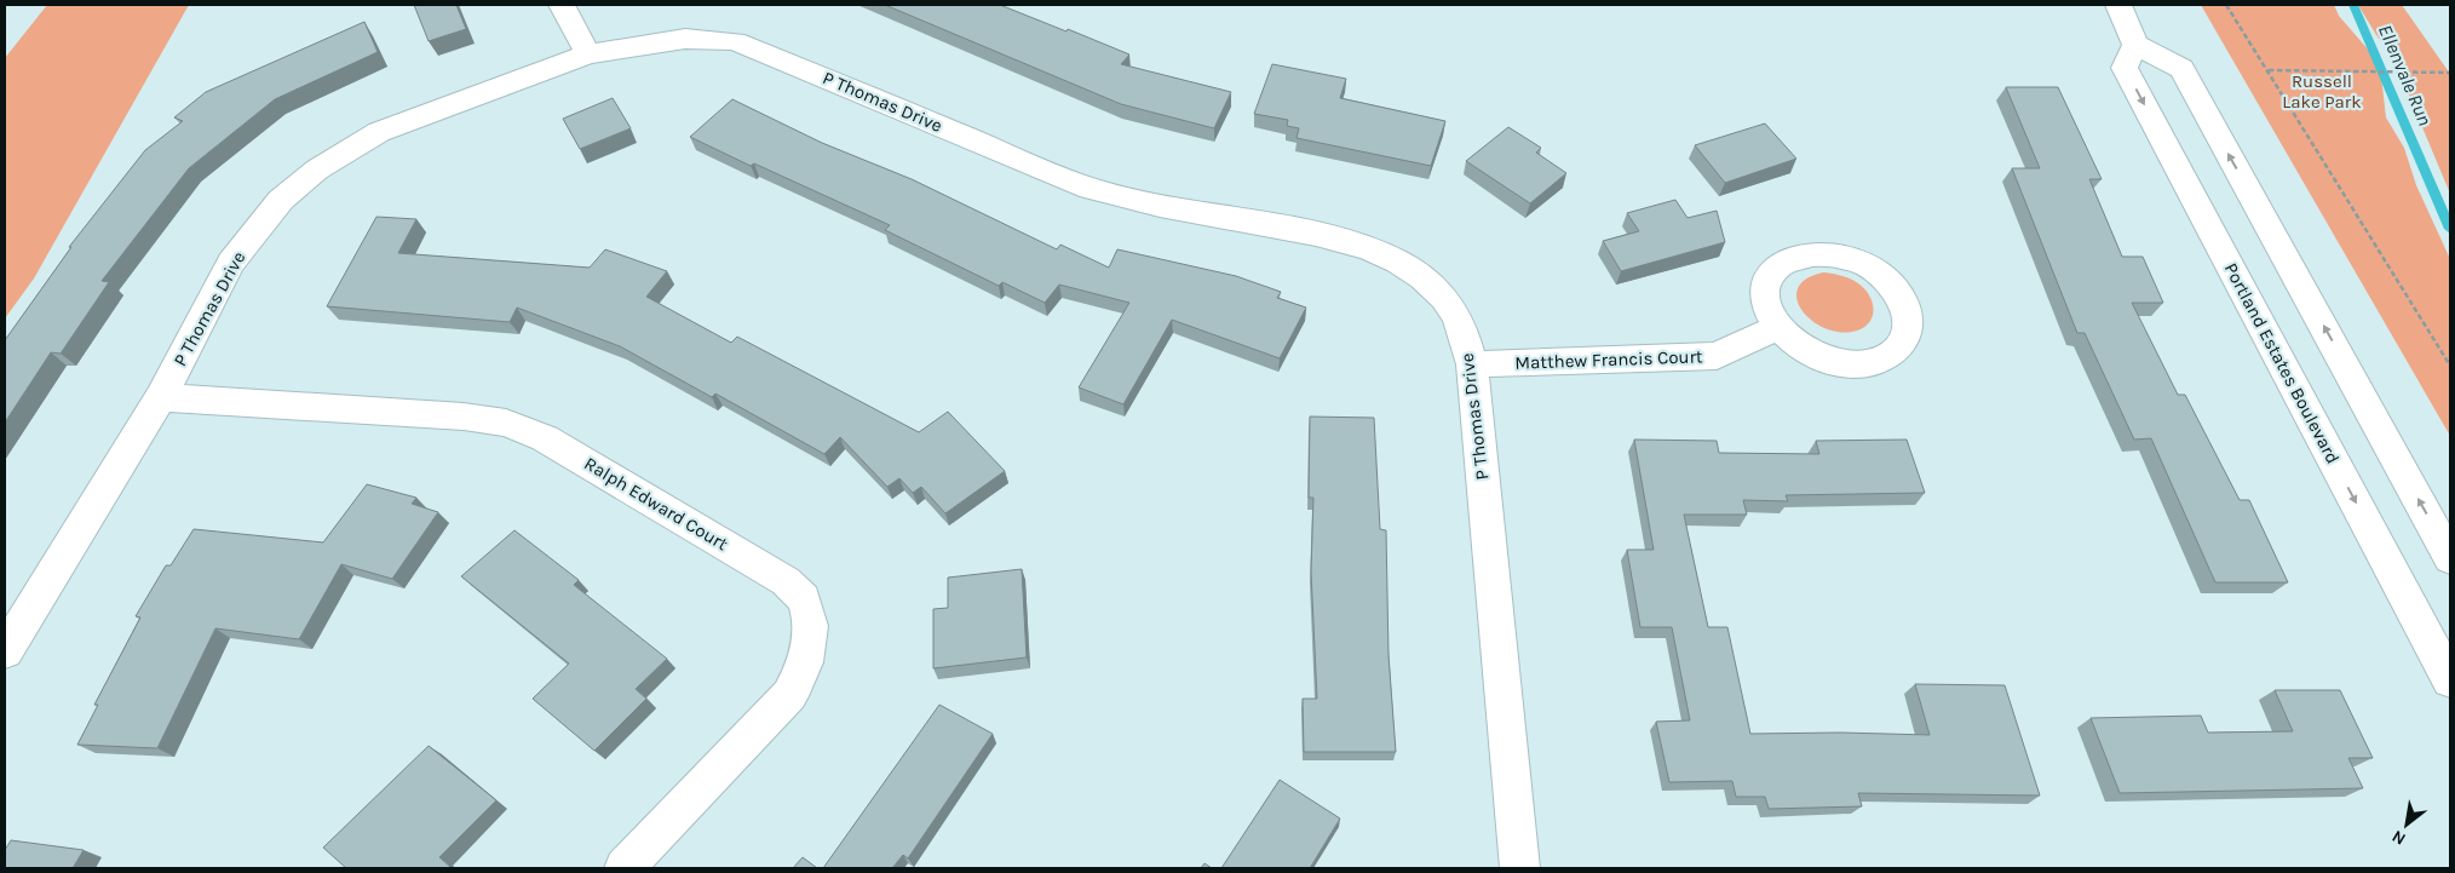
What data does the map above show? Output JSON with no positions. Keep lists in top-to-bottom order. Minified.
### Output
{"streets":{"street":["P Thomas Drive","Matthew Francis Court","Portland Estates Boulevard","Ralph Edward Court"]},"crossings":[["P Thomas Drive","Matthew Francis Court"],["P Thomas Drive","Ralph Edward Court"]],"water":["Ellenvale Run"],"parks":["Russell Lake Park"],"north":"bottom left"}
